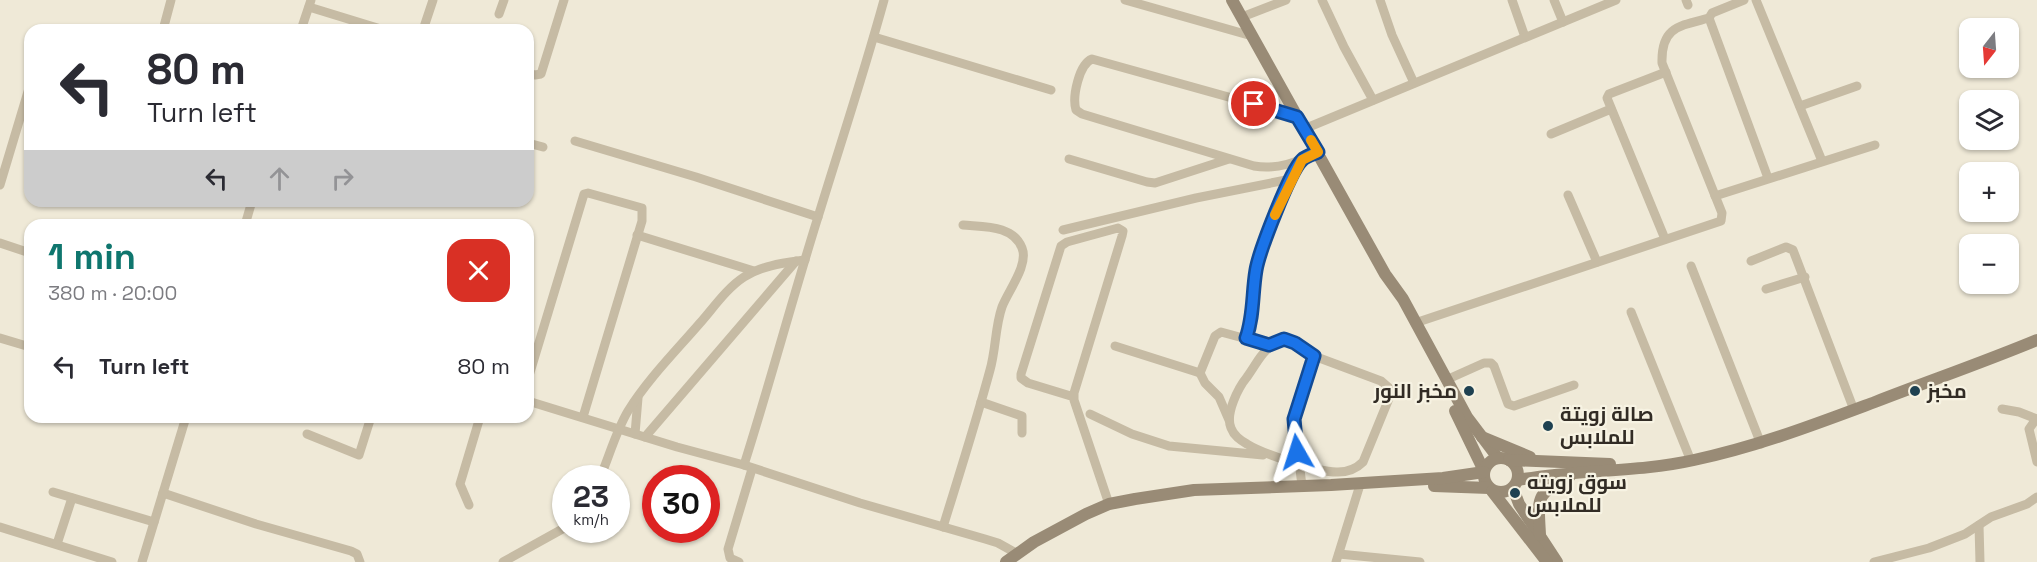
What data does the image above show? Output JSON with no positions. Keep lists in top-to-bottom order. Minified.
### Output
{"places":["مخبز النور","مخبز","صالة زويتة للملابس","سوق زويته للملابس"],"north":"bottom","page":{"map_buttons":["+","−"],"turn":["80 m","Turn left"],"heading":["1 min","380 m · 20:00"],"list":[{"name":"Turn left","value":"80 m"}],"speed":"23 km/h","limit":"30"}}
